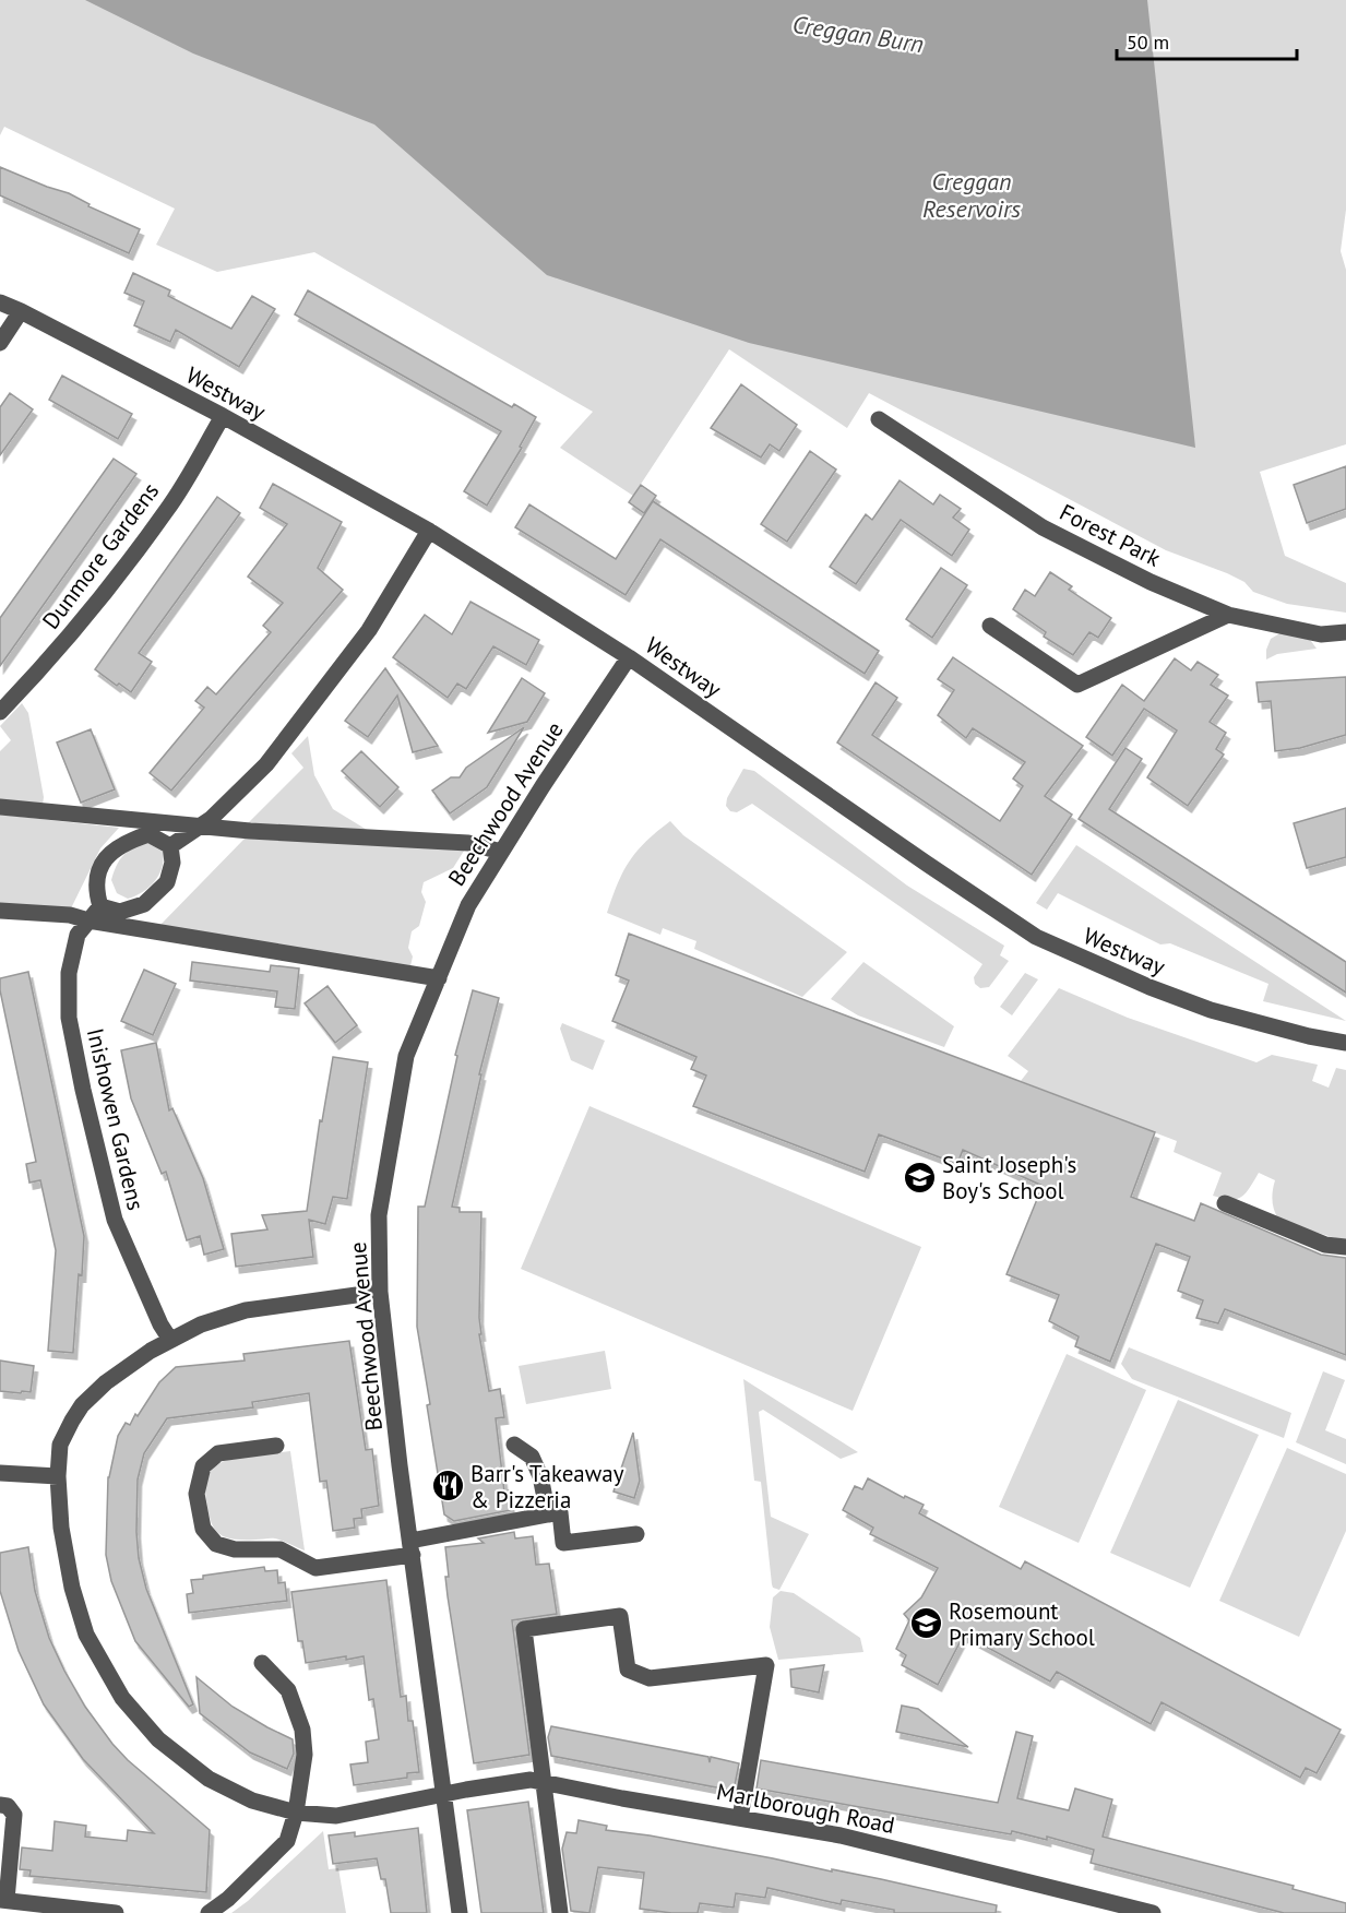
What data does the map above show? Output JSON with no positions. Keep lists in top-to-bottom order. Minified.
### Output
{"streets":{"street":["Westway","Forest Park","Dunmore Gardens","Beechwood Avenue","Inishowen Gardens","Marlborough Road"]},"crossings":[["Westway","Dunmore Gardens"],["Westway","Beechwood Avenue"],["Beechwood Avenue","Marlborough Road"],["Inishowen Gardens","Marlborough Road"]],"water":["Creggan Burn","Creggan Reservoirs"],"places":{"school or university":["Saint Joseph's Boy's School","Rosemount Primary School"],"restaurant":["Barr's Takeaway & Pizzeria"]},"scale_bar":"50 m"}
